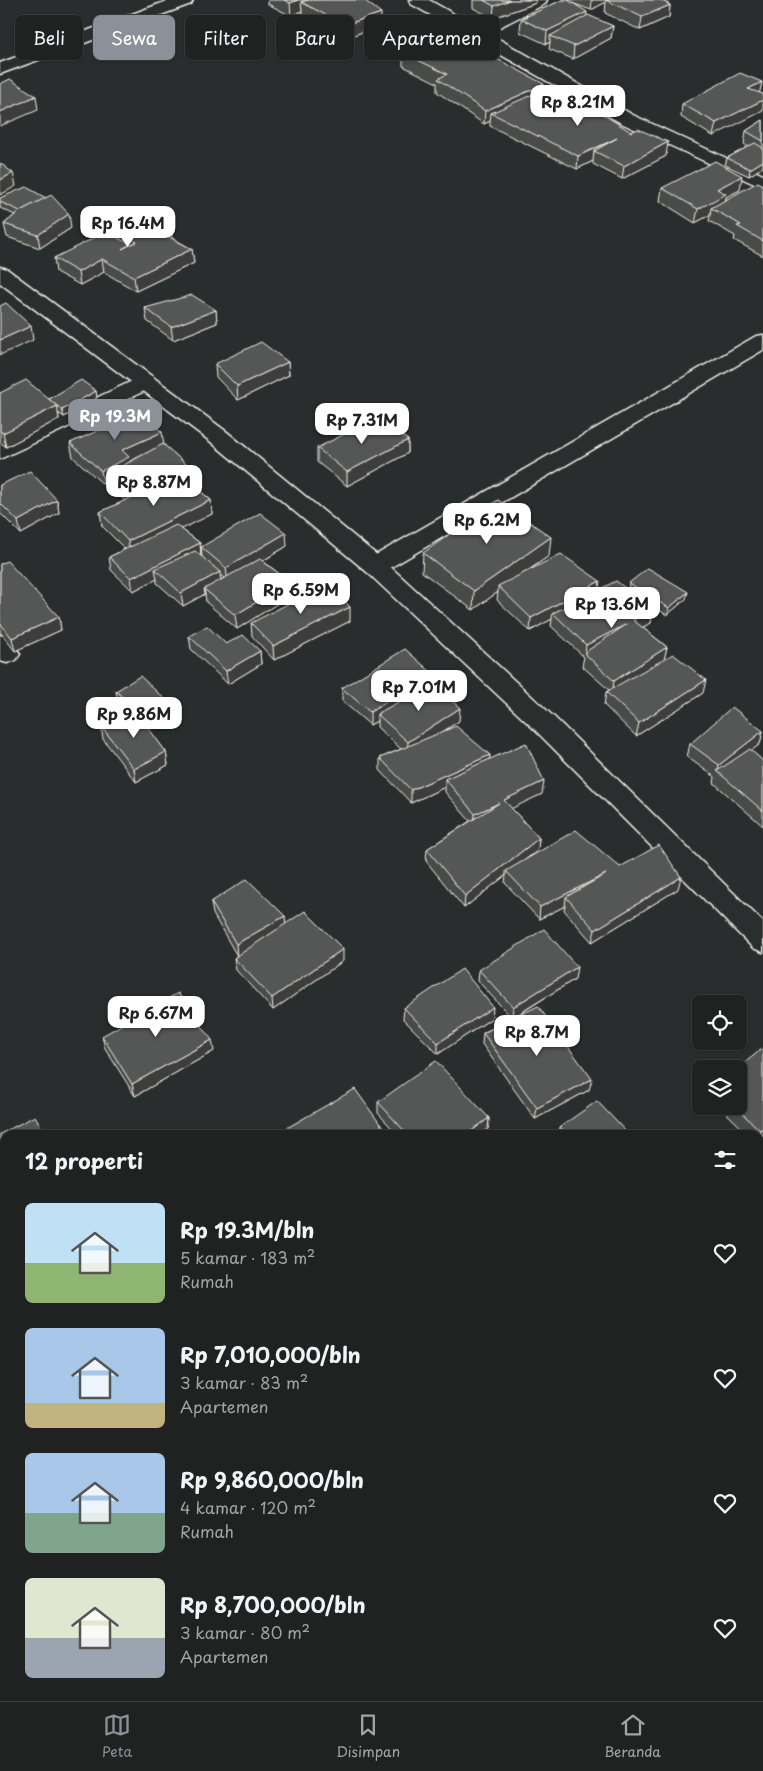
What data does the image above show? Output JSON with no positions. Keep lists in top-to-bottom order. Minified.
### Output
{"page":{"chip":["Beli","Sewa","Filter","Baru","Apartemen"],"price":["Rp 8.21M","Rp 16.4M","Rp 19.3M","Rp 7.31M","Rp 8.87M","Rp 6.2M","Rp 6.59M","Rp 13.6M","Rp 7.01M","Rp 9.86M","Rp 6.67M","Rp 8.7M"],"heading":"12 properti","list":[{"name":"Rp 19.3M/bln","note":"5 kamar · 183 m² · Rumah"},{"name":"Rp 7,010,000/bln","note":"3 kamar · 83 m² · Apartemen"},{"name":"Rp 9,860,000/bln","note":"4 kamar · 120 m² · Rumah"},{"name":"Rp 8,700,000/bln","note":"3 kamar · 80 m² · Apartemen"}],"tabs":["Peta","Disimpan","Beranda"]}}
